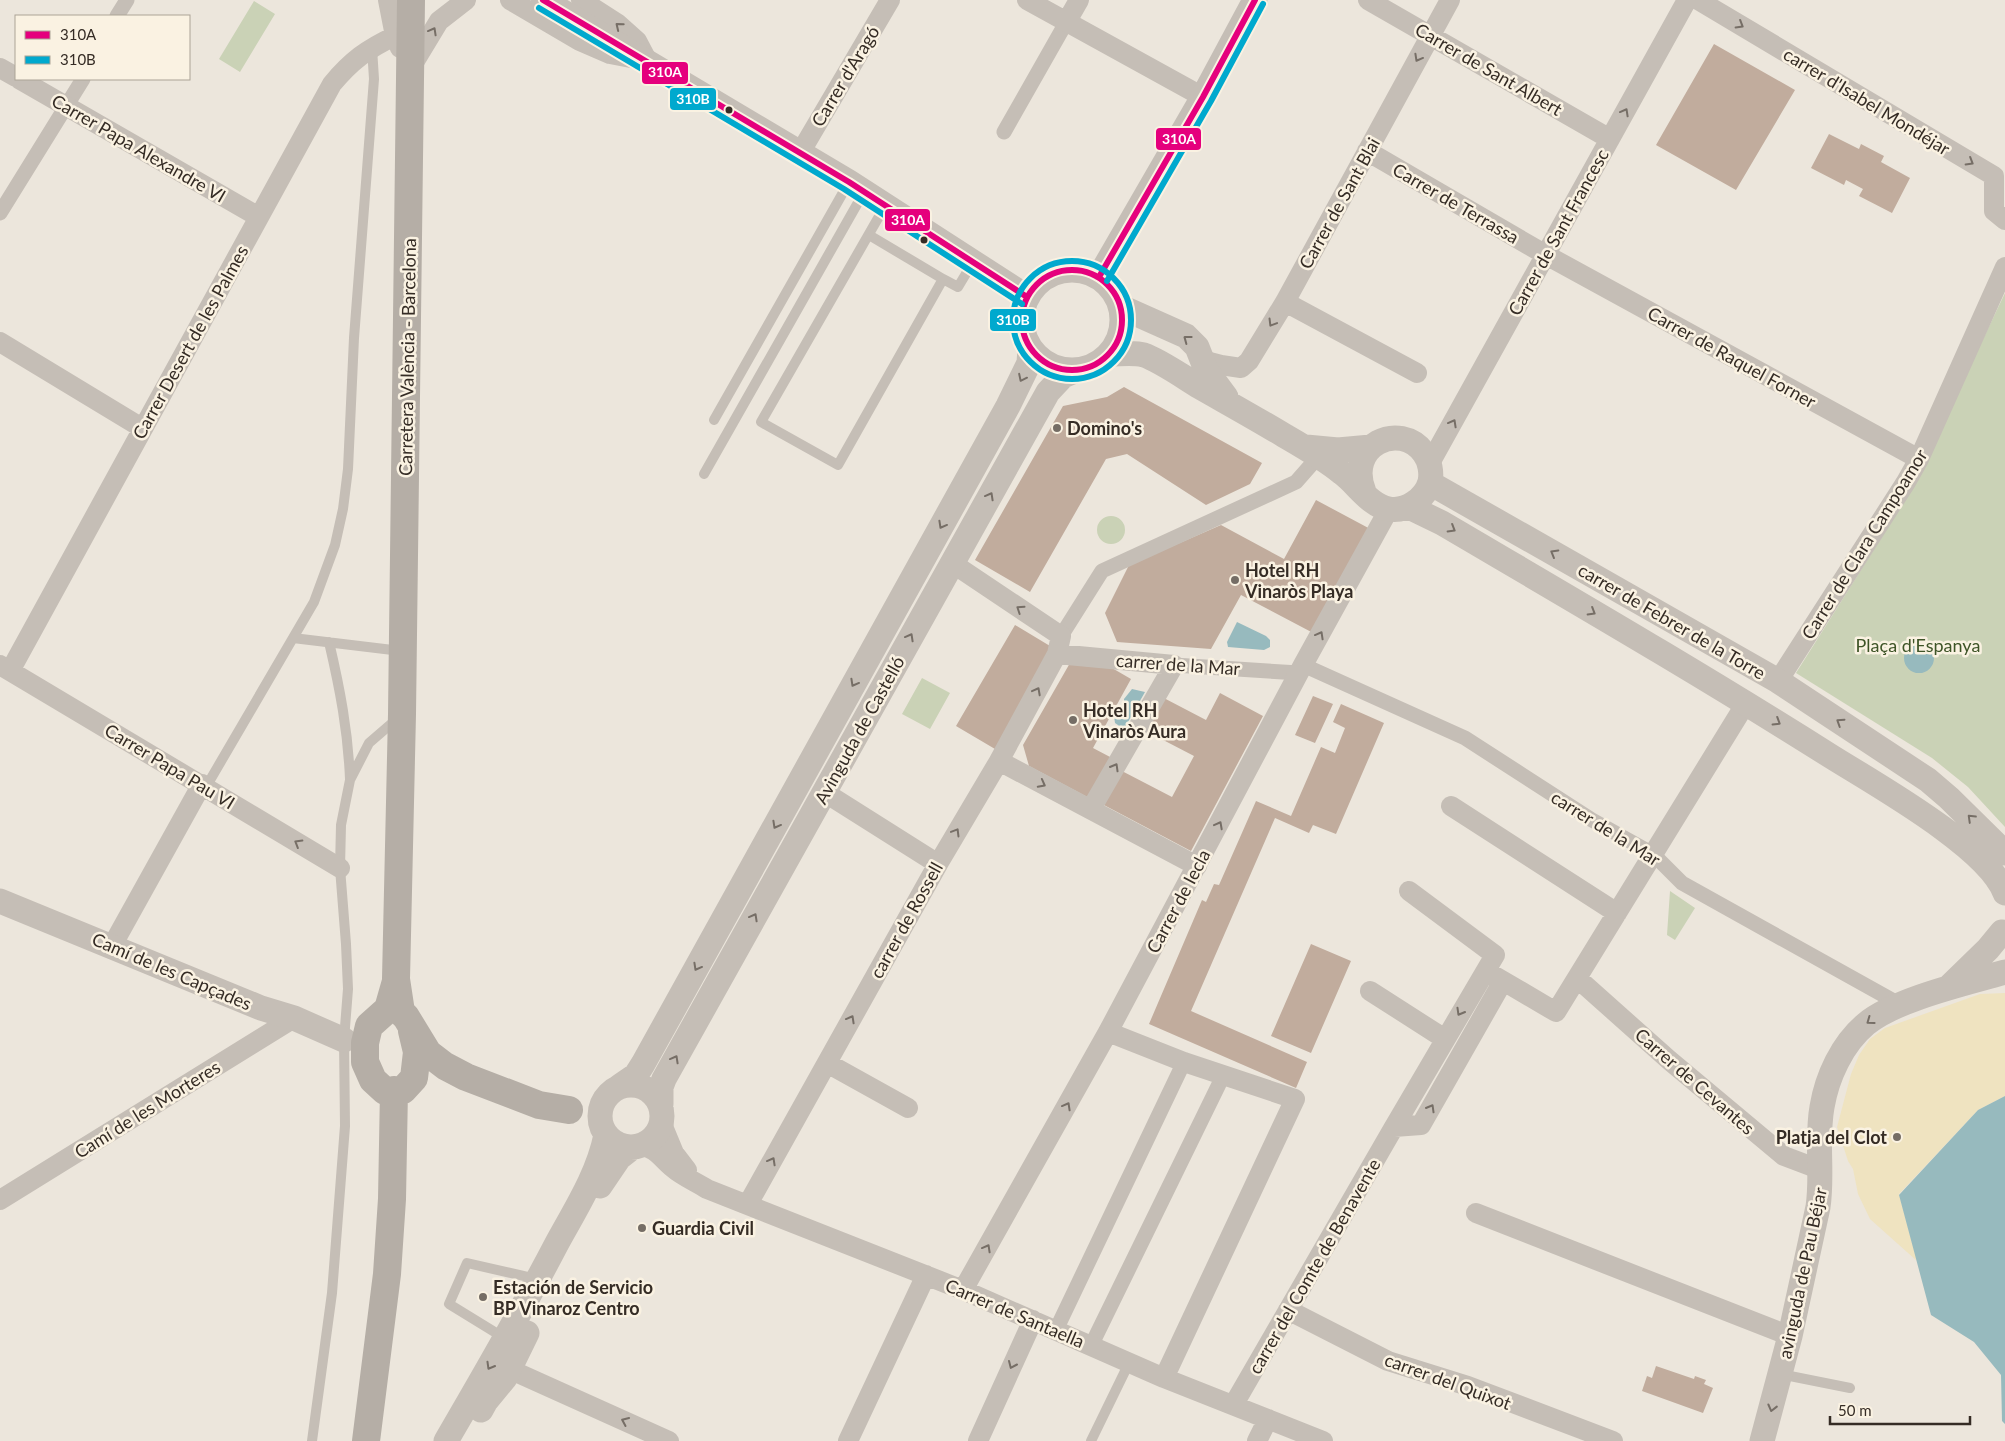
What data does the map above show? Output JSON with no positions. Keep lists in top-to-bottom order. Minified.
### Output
{"streets":{"main road":["Carretera València - Barcelona"],"street":["Carrer de Sant Albert","Carrer d'Aragó","carrer d'Isabel Mondéjar","Carrer Papa Alexandre VI","Carrer de Sant Blai","Carrer de Terrassa","Carrer de Sant Francesc","Carrer Desert de les Palmes","Carrer de Raquel Forner","Carrer de Clara Campoamor","carrer de Febrer de la Torre","carrer de la Mar","Avinguda de Castelló","Carrer Papa Pau VI","Carrer de Iecla","carrer de Rossell","Camí de les Capçades","Carrer de Cevantes","Camí de les Morteres","carrer del Comte de Benavente","avinguda de Pau Béjar","Carrer de Santaella","carrer del Quixot"]},"crossings":[["Carrer de Sant Albert","Carrer de Sant Blai"],["Carrer de Sant Albert","Carrer de Sant Francesc"],["Carrer Papa Alexandre VI","Carrer Desert de les Palmes"],["Carrer de Sant Blai","Carrer de Terrassa"],["Carrer de Terrassa","Carrer de Sant Francesc"],["Carrer de Terrassa","Carrer de Raquel Forner"],["Carrer de Sant Francesc","Carrer de Raquel Forner"],["Carrer de Sant Francesc","carrer de Febrer de la Torre"],["Carrer de Sant Francesc","Carrer de Iecla"],["Carrer Desert de les Palmes","Carrer Papa Pau VI"],["Carrer de Raquel Forner","Carrer de Clara Campoamor"],["Carrer de Clara Campoamor","carrer de Febrer de la Torre"],["carrer de Febrer de la Torre","Carrer de Iecla"],["carrer de la Mar","Avinguda de Castelló"],["carrer de la Mar","Carrer de Iecla"],["carrer de la Mar","carrer de Rossell"],["carrer de la Mar","avinguda de Pau Béjar"],["Avinguda de Castelló","Carrer de Santaella"],["Carrer de Iecla","Carrer de Santaella"],["carrer de Rossell","Carrer de Santaella"],["Camí de les Capçades","Camí de les Morteres"],["Carrer de Cevantes","avinguda de Pau Béjar"],["carrer del Comte de Benavente","Carrer de Santaella"],["carrer del Comte de Benavente","carrer del Quixot"]],"one_way":["carrer d'Isabel Mondéjar","Carrer de Sant Francesc","Carrer Papa Pau VI","carrer de Rossell","avinguda de Pau Béjar"],"parks":["Plaça d'Espanya"],"places":["Domino's","Hotel RH Vinaròs Playa","Hotel RH Vinaròs Aura","Platja del Clot","Guardia Civil","Estación de Servicio BP Vinaroz Centro"],"lines":["transit line 310A","transit line 310B"],"legend":["310A","310B"],"scale_bar":"50 m"}
